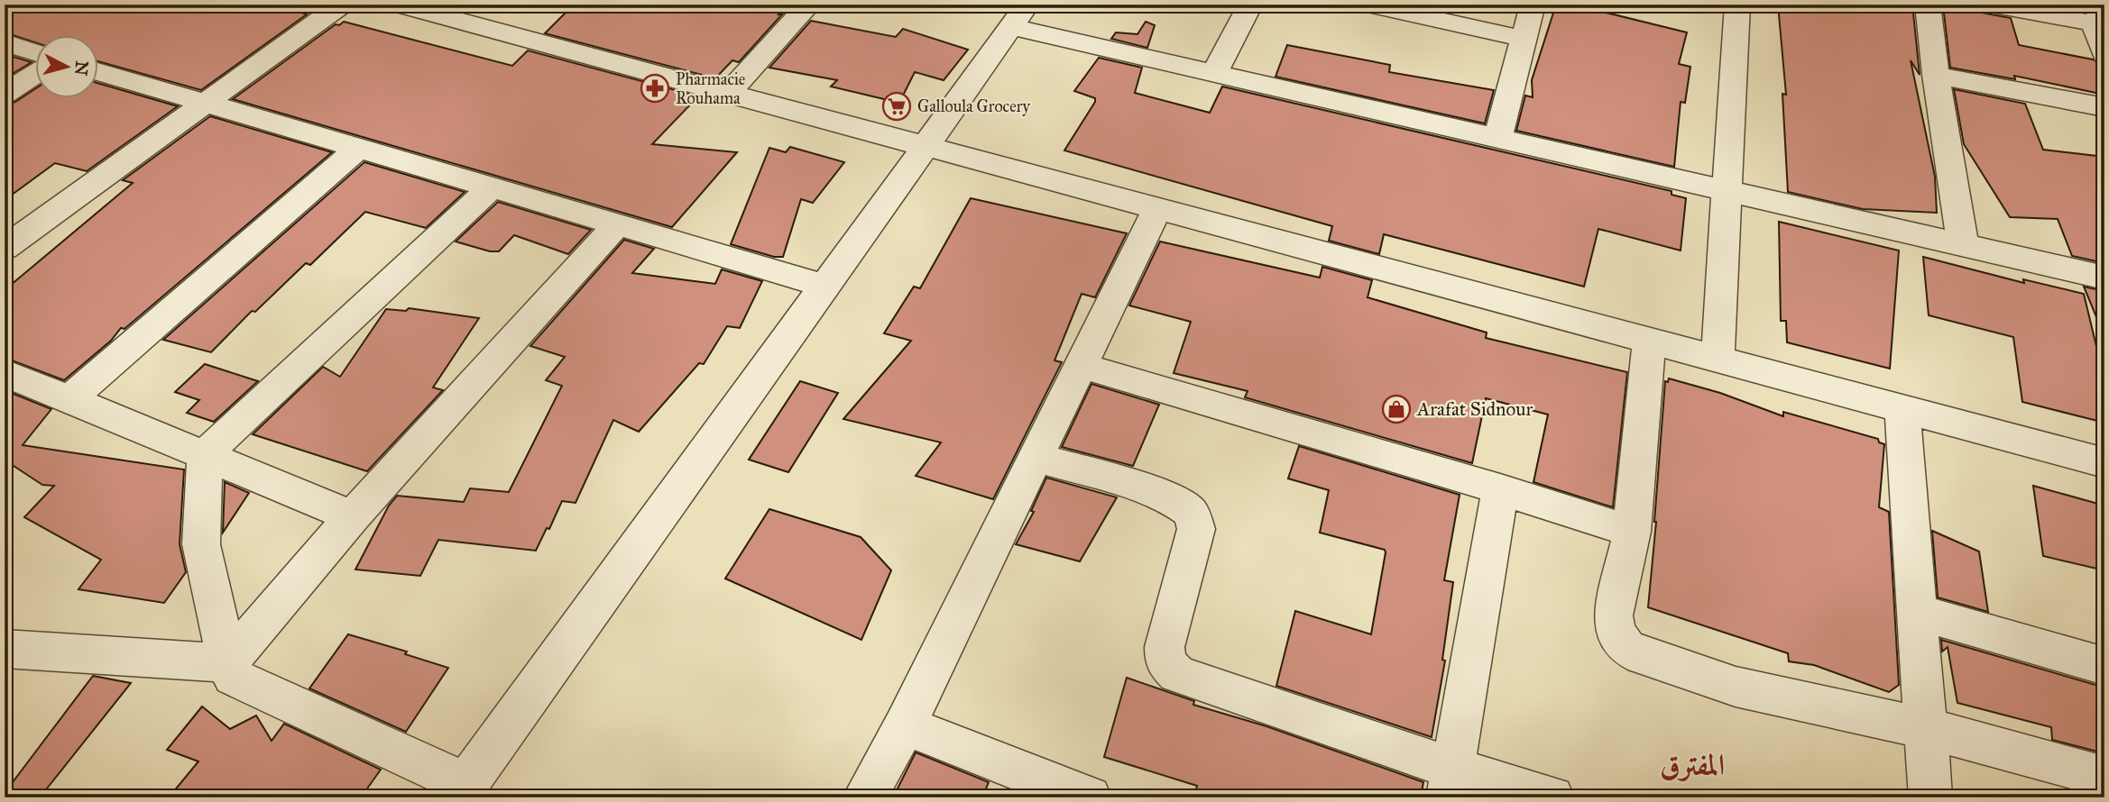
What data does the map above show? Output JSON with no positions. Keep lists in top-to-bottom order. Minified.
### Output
{"districts":["المفترق"],"places":{"pharmacy":["Pharmacie Rouhama"],"supermarket":["Galloula Grocery"],"shop":["Arafat Sidnour"]},"north":"right"}
